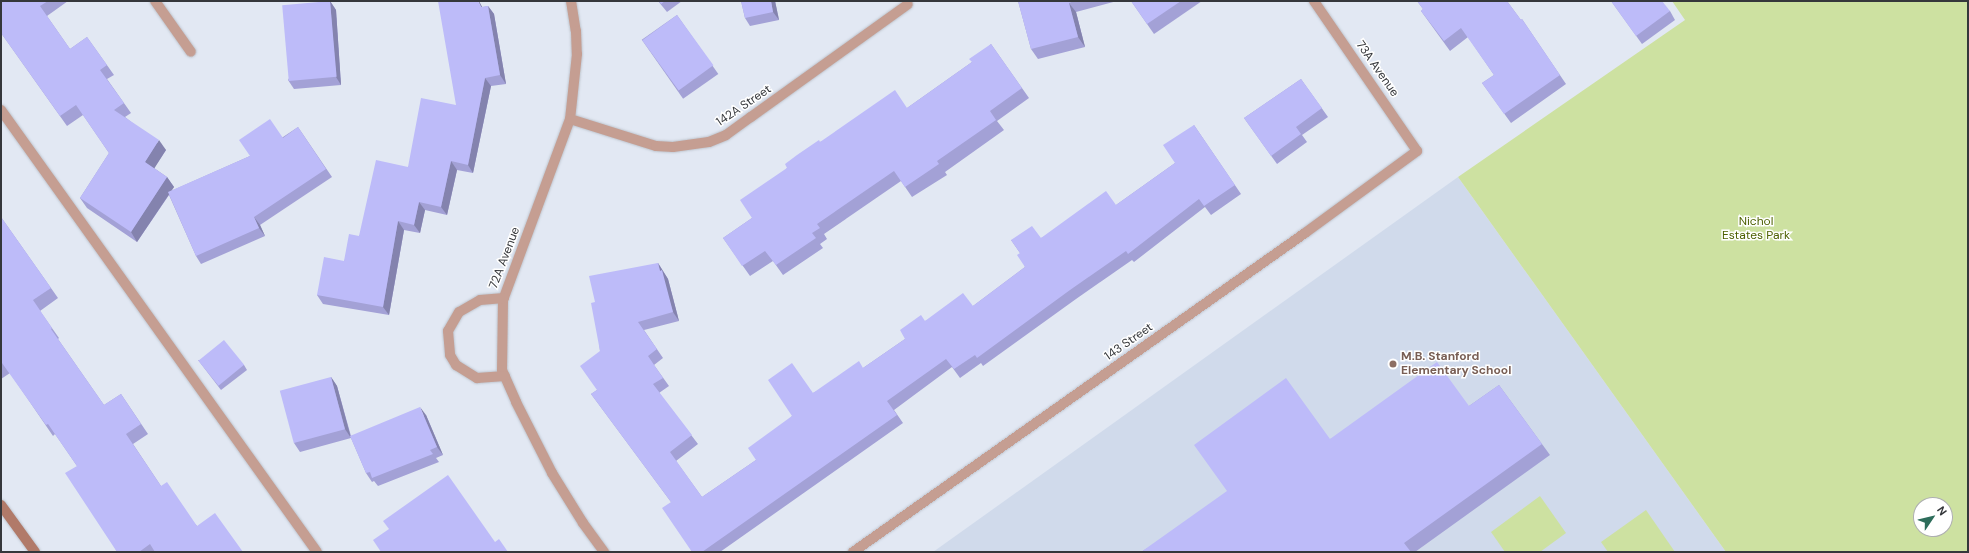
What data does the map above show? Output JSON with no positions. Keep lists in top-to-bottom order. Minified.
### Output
{"streets":{"street":["73A Avenue","142A Street","72A Avenue","143 Street"]},"crossings":[["73A Avenue","143 Street"],["142A Street","72A Avenue"]],"parks":["Nichol Estates Park"],"places":["M.B. Stanford Elementary School"],"north":"top right"}
